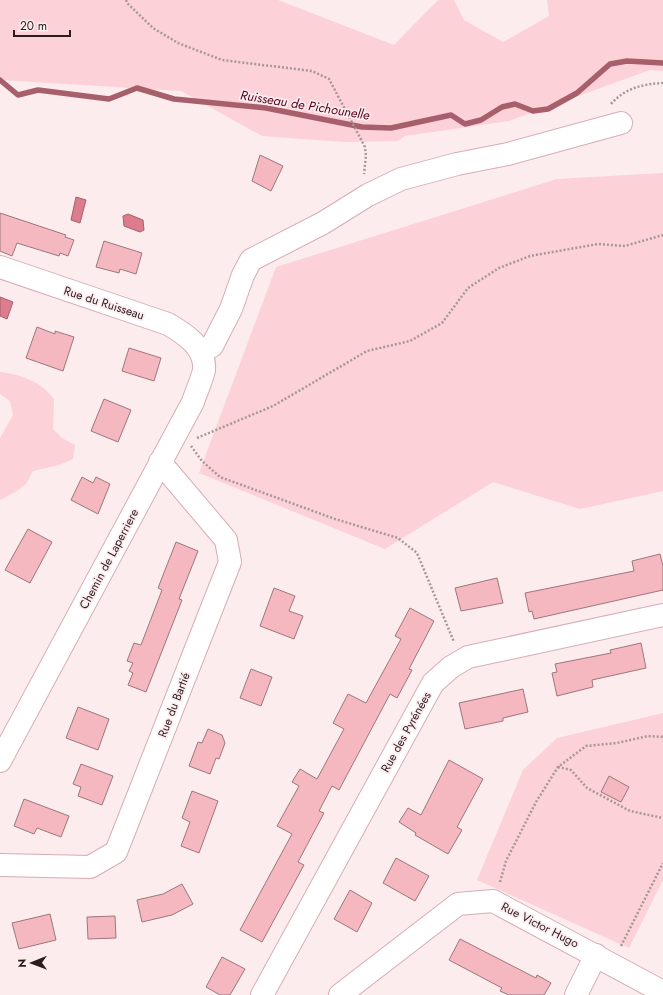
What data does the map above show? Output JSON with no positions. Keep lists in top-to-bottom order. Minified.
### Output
{"streets":{"street":["Rue du Ruisseau","Chemin de Laperriere","Rue du Bartié","Rue des Pyrénées","Rue Victor Hugo"]},"crossings":[["Rue du Ruisseau","Chemin de Laperriere"],["Chemin de Laperriere","Rue du Bartié"]],"water":["Ruisseau de Pichounelle"],"scale_bar":"20 m","north":"left"}
